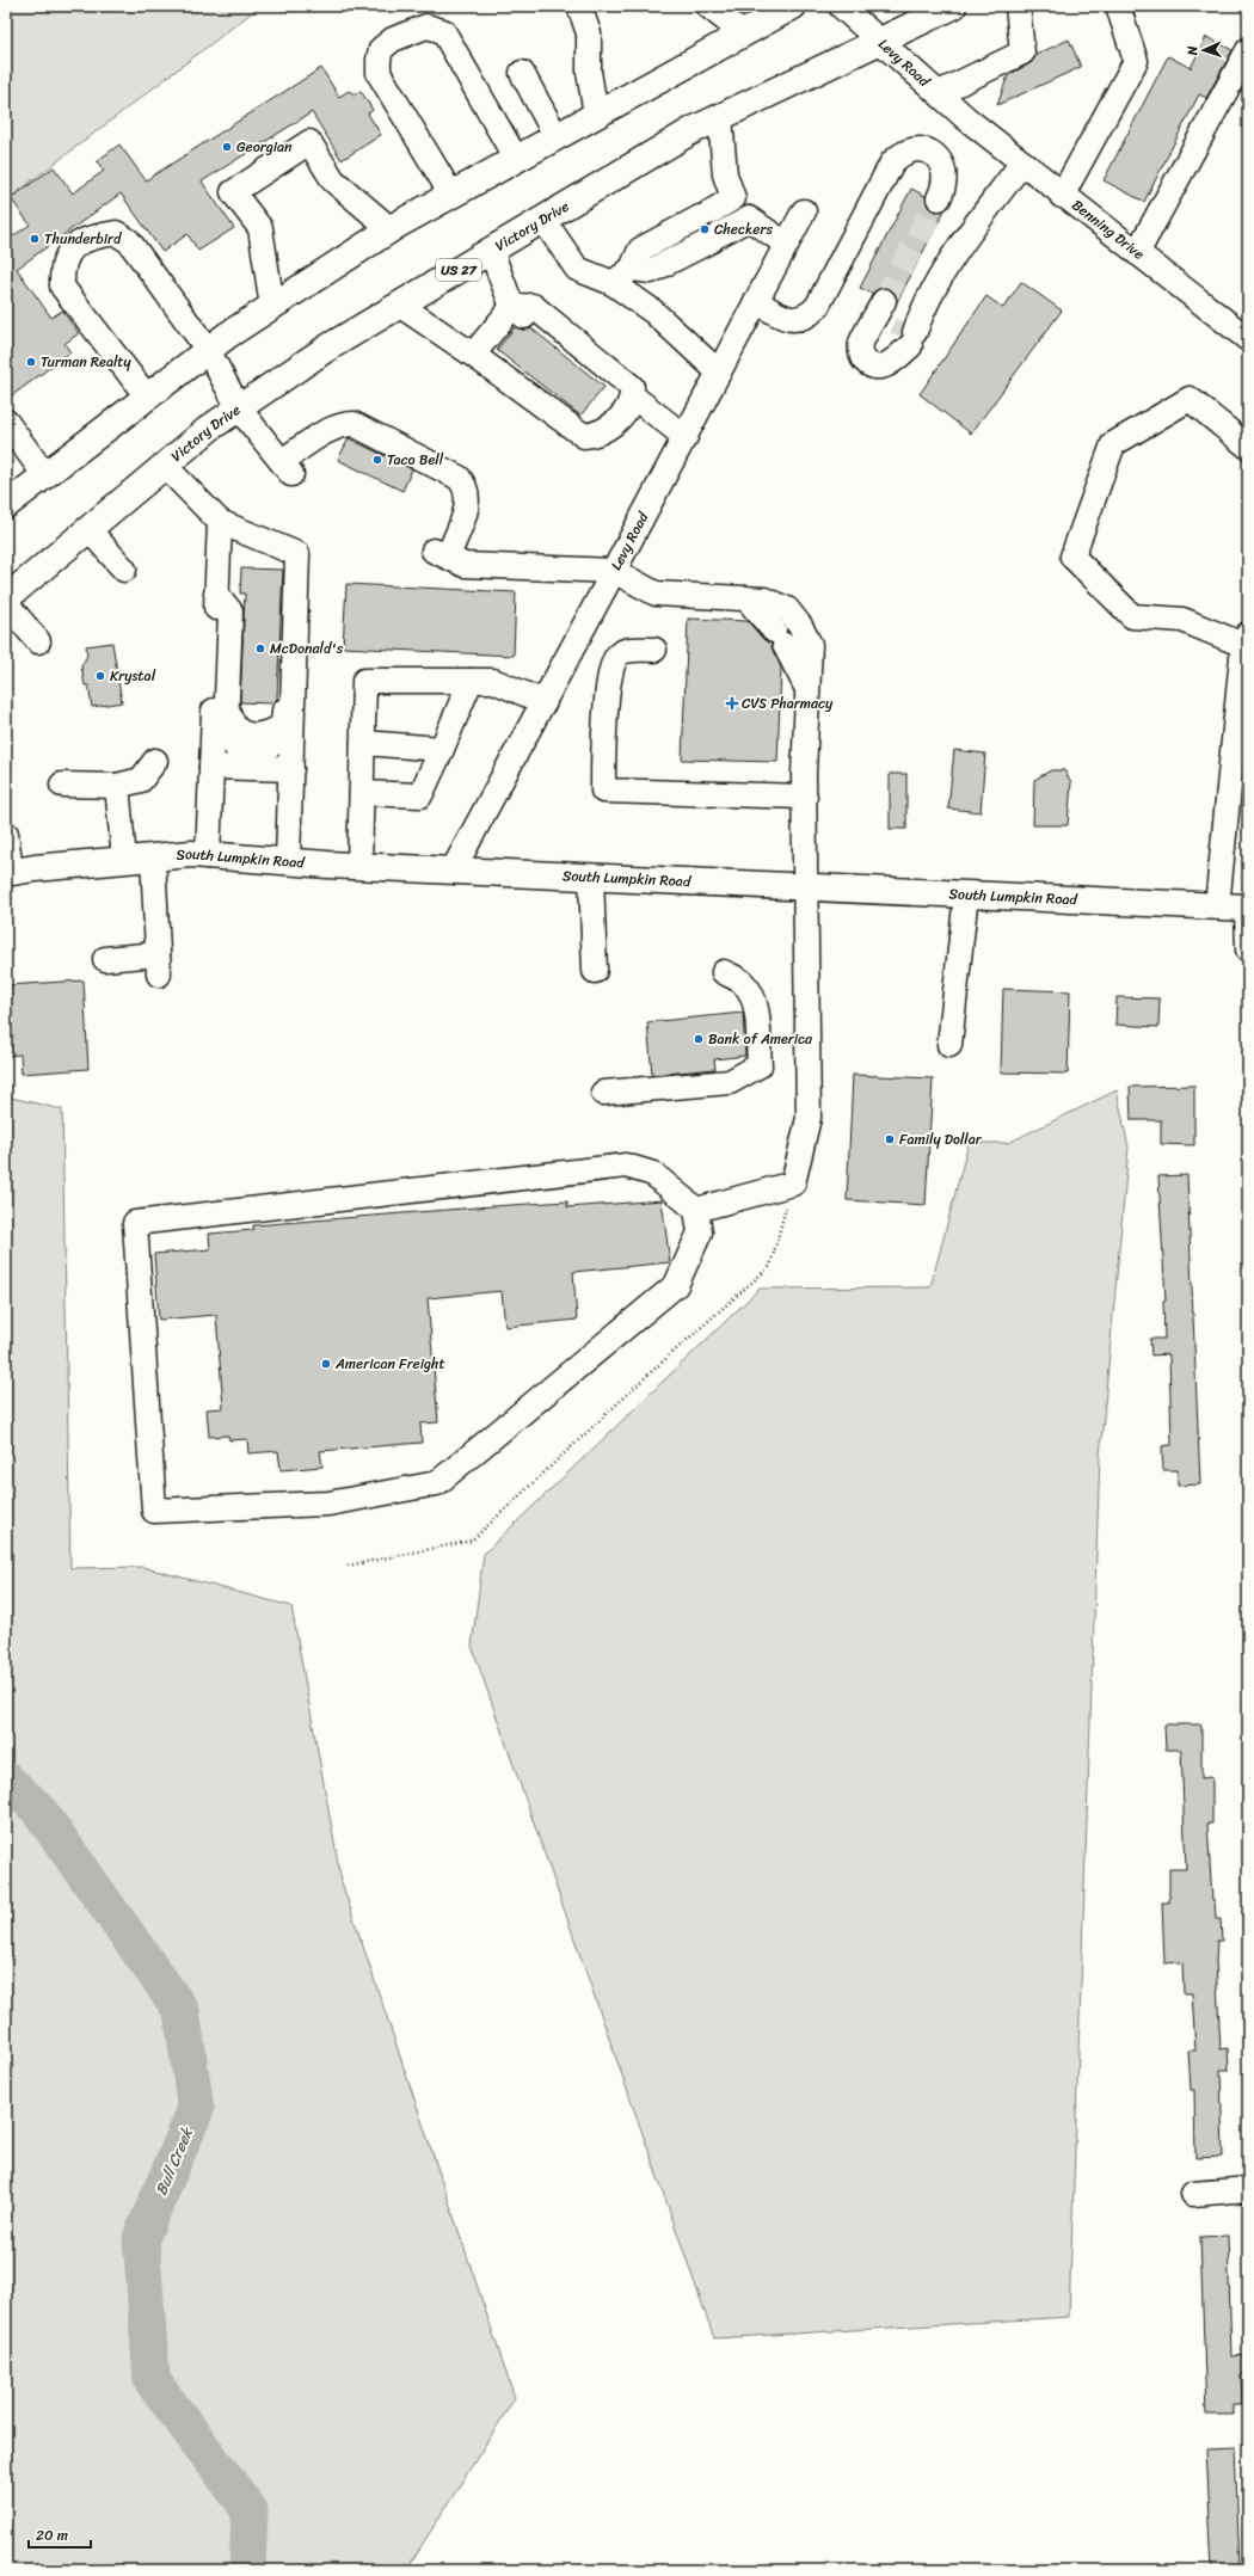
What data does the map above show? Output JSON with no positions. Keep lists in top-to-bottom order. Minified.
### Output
{"streets":{"main road":["Victory Drive","US 27","South Lumpkin Road"],"street":["Levy Road","Benning Drive"]},"crossings":[["Levy Road","Victory Drive"],["Levy Road","Benning Drive"],["Levy Road","South Lumpkin Road"]],"water":["Bull Creek"],"places":{"other":["Georgian","Checkers","Thunderbird","Turman Realty","Taco Bell","McDonald's","Krystal","Bank of America","Family Dollar","American Freight"],"health":["CVS Pharmacy"]},"scale_bar":"20 m","north":"left"}
